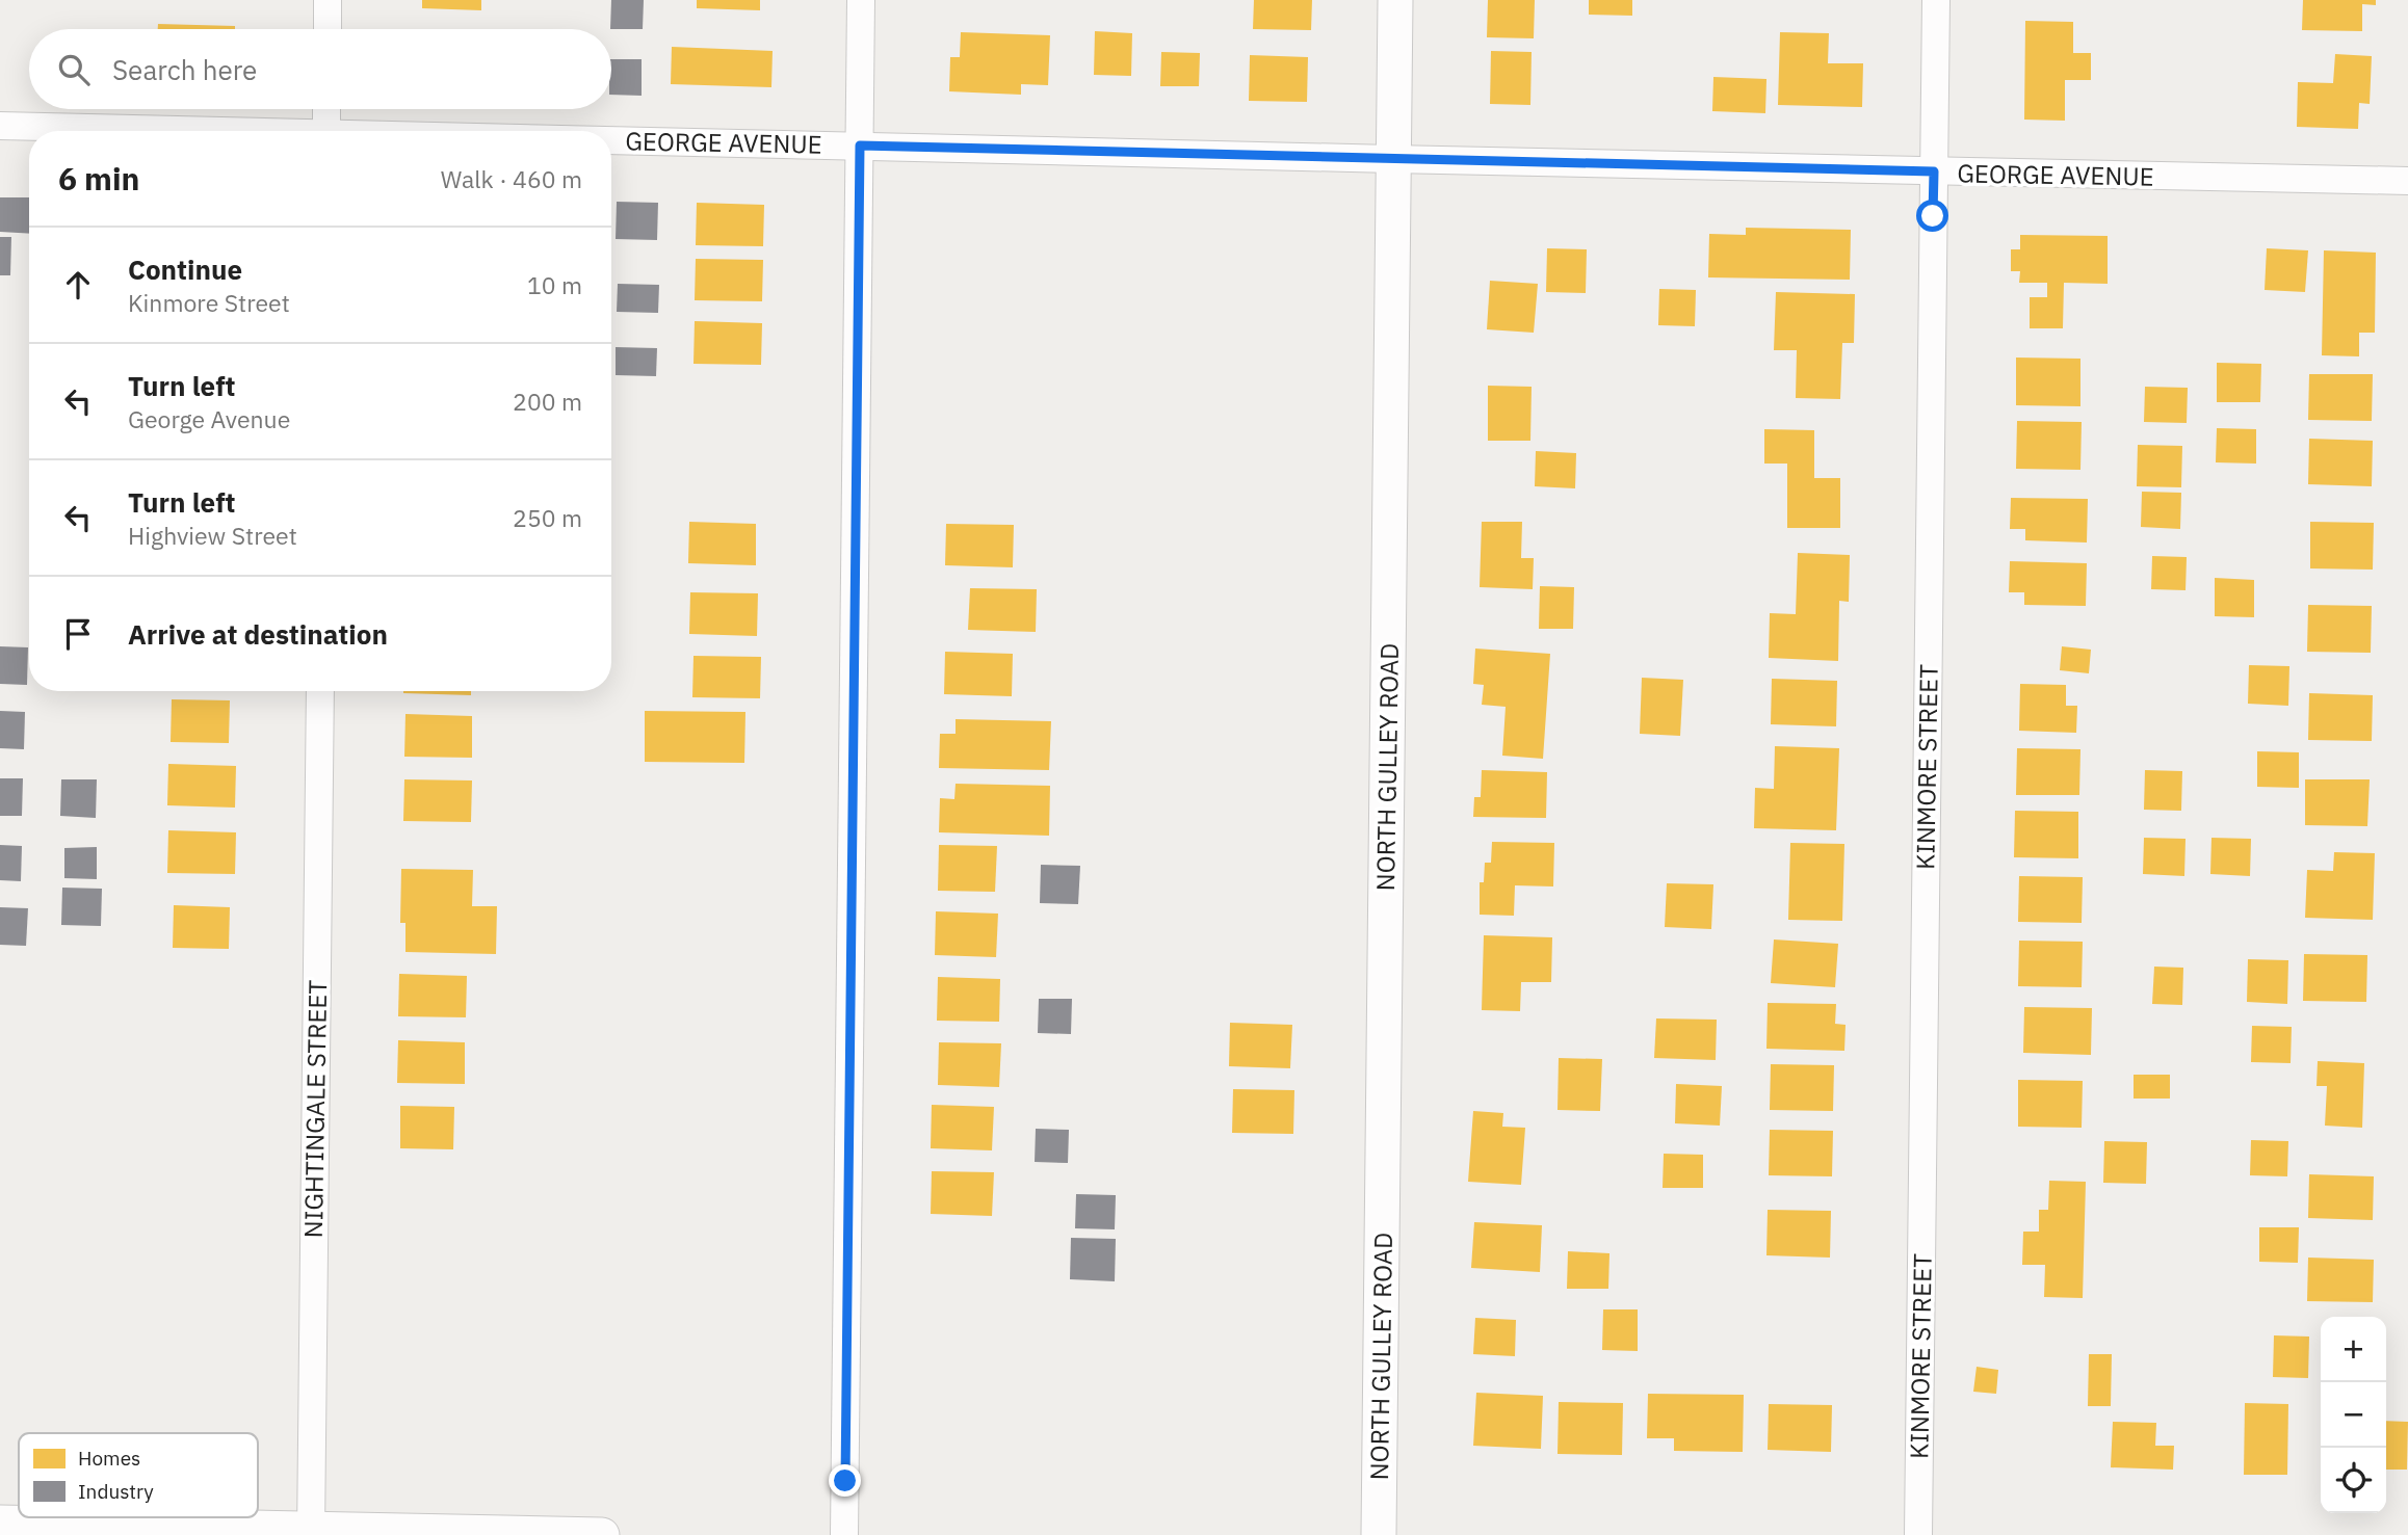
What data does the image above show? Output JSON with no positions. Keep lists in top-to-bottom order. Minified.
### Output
{"streets":{"street":["GEORGE AVENUE","NORTH GULLEY ROAD","KINMORE STREET","NIGHTINGALE STREET"]},"crossings":[["GEORGE AVENUE","NORTH GULLEY ROAD"],["GEORGE AVENUE","KINMORE STREET"]],"legend":["Homes","Industry"],"page":{"search":"Search here","heading":["6 min","Walk · 460 m"],"list":[["Continue","Kinmore Street","10 m"],["Turn left","George Avenue","200 m"],["Turn left","Highview Street","250 m"],"Arrive at destination"],"map_buttons":["+","−"]}}
